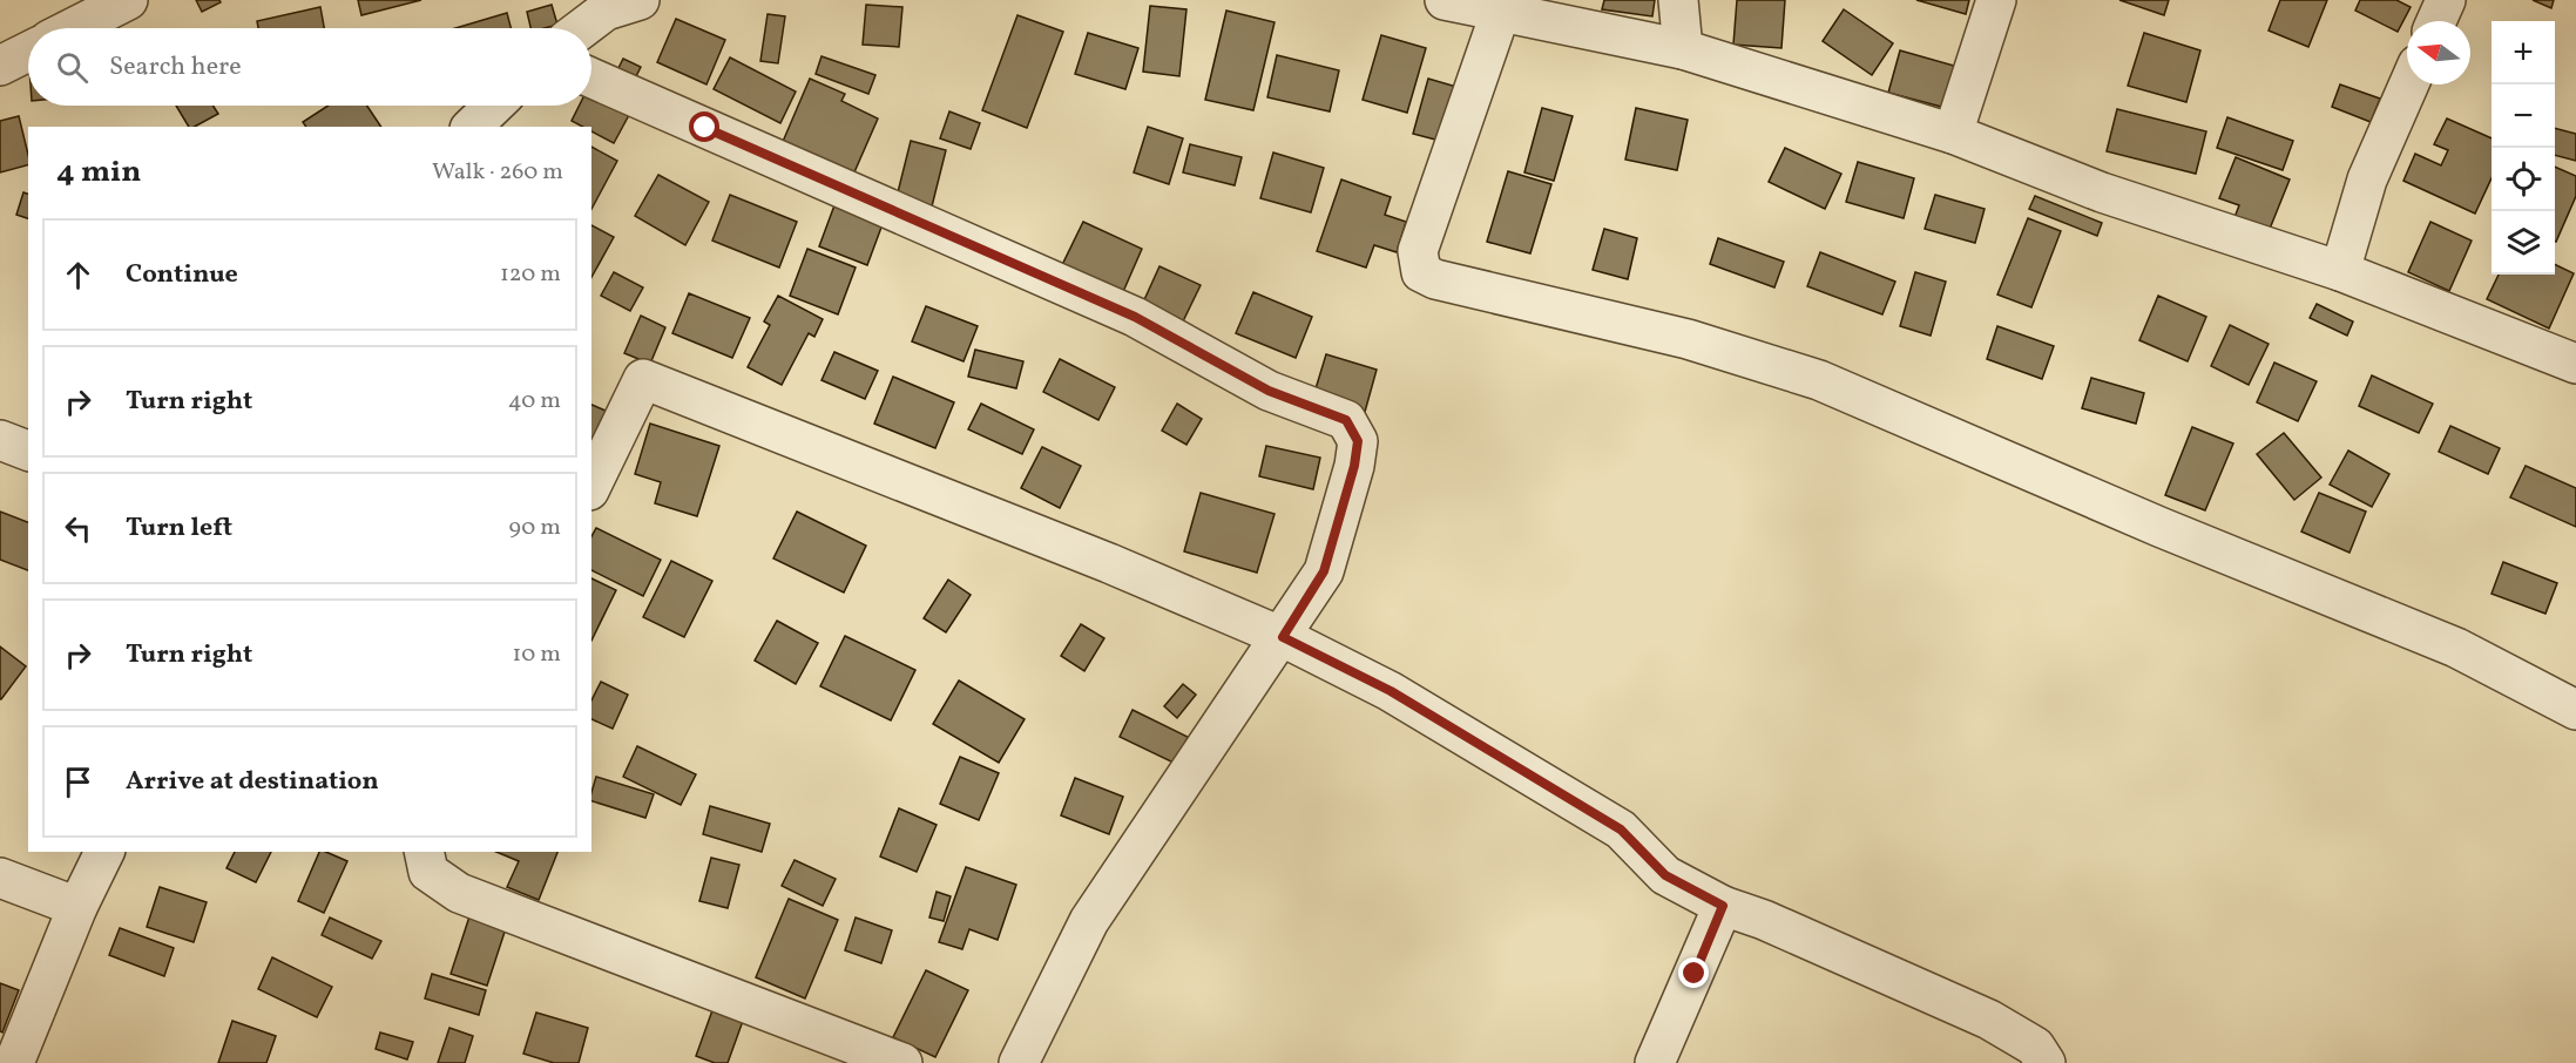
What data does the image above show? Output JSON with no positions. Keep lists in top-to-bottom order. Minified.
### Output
{"north":"left","page":{"map_buttons":["+","−"],"search":"Search here","heading":["4 min","Walk · 260 m"],"list":[["Continue","120 m"],["Turn right","40 m"],["Turn left","90 m"],["Turn right","10 m"],"Arrive at destination"]}}
